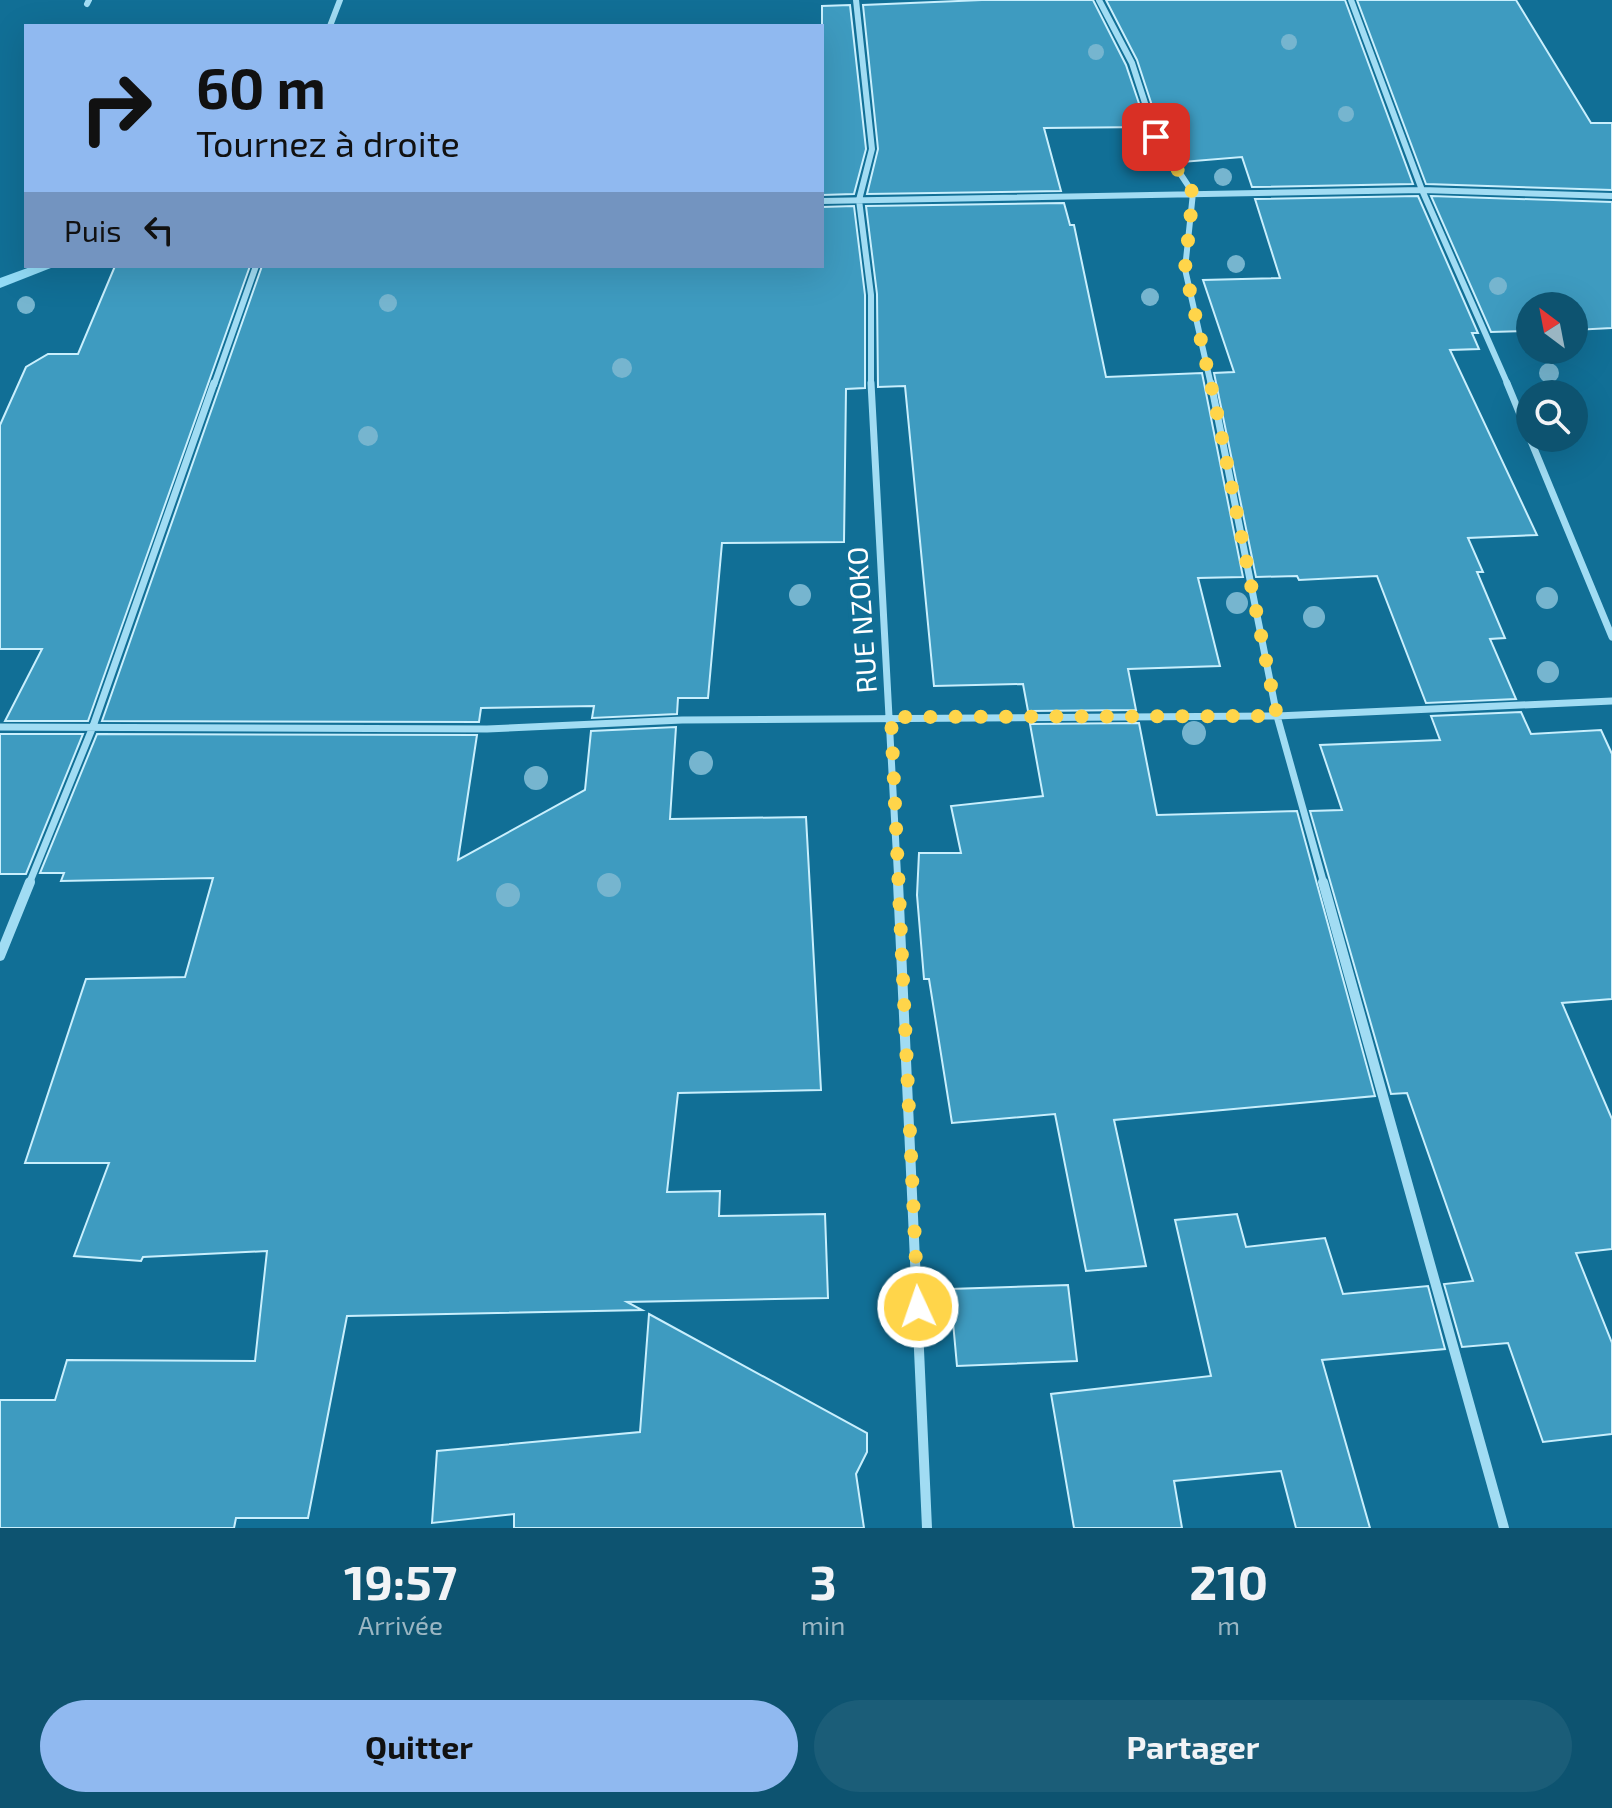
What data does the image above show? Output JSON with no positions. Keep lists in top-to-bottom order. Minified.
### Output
{"streets":{"street":["RUE NZOKO"]},"north":"top left","page":{"turn":["60 m","Tournez à droite"],"then":"Puis","eta":["19:57","Arrivée","3","min","210","m"],"buttons":["Quitter","Partager"]}}
